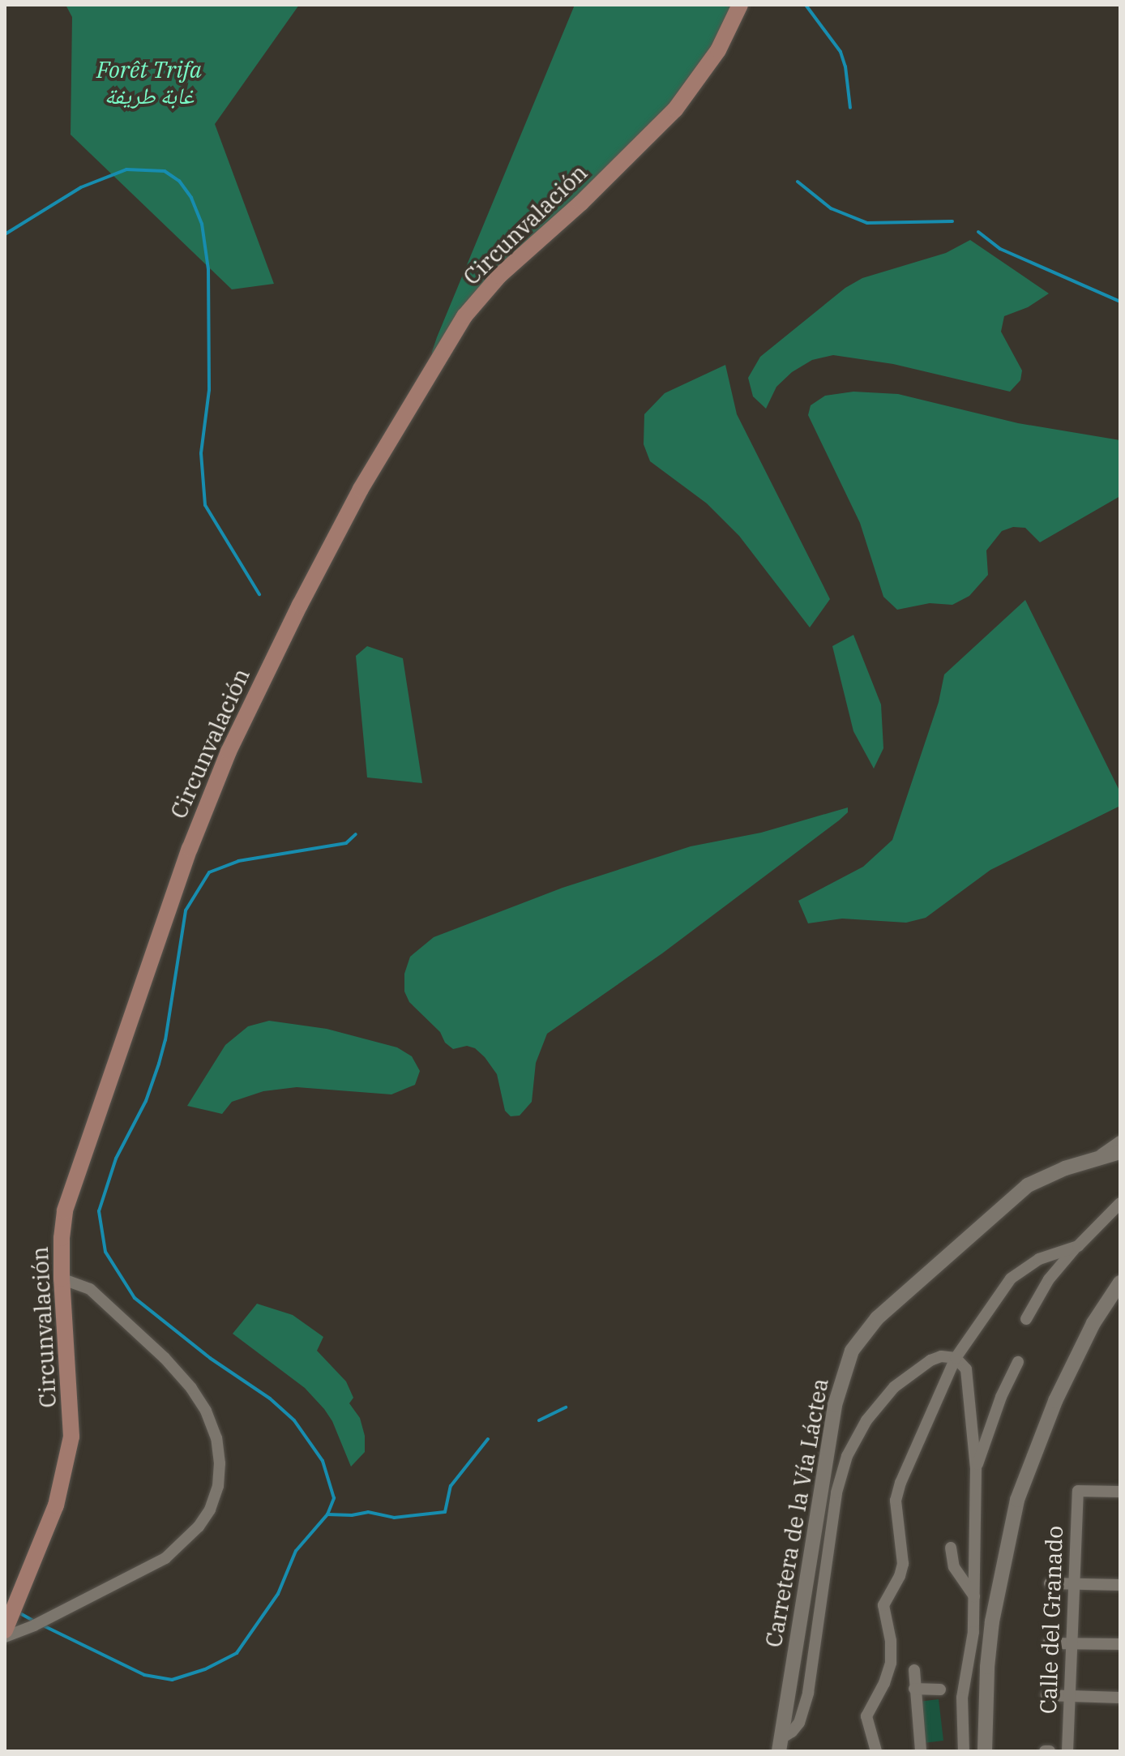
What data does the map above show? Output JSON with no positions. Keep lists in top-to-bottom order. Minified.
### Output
{"streets":{"main road":["Circunvalación"],"street":["Carretera de la Vía Láctea","Calle del Granado"]},"parks":["Forêt Trifa غابة طريفة"]}
